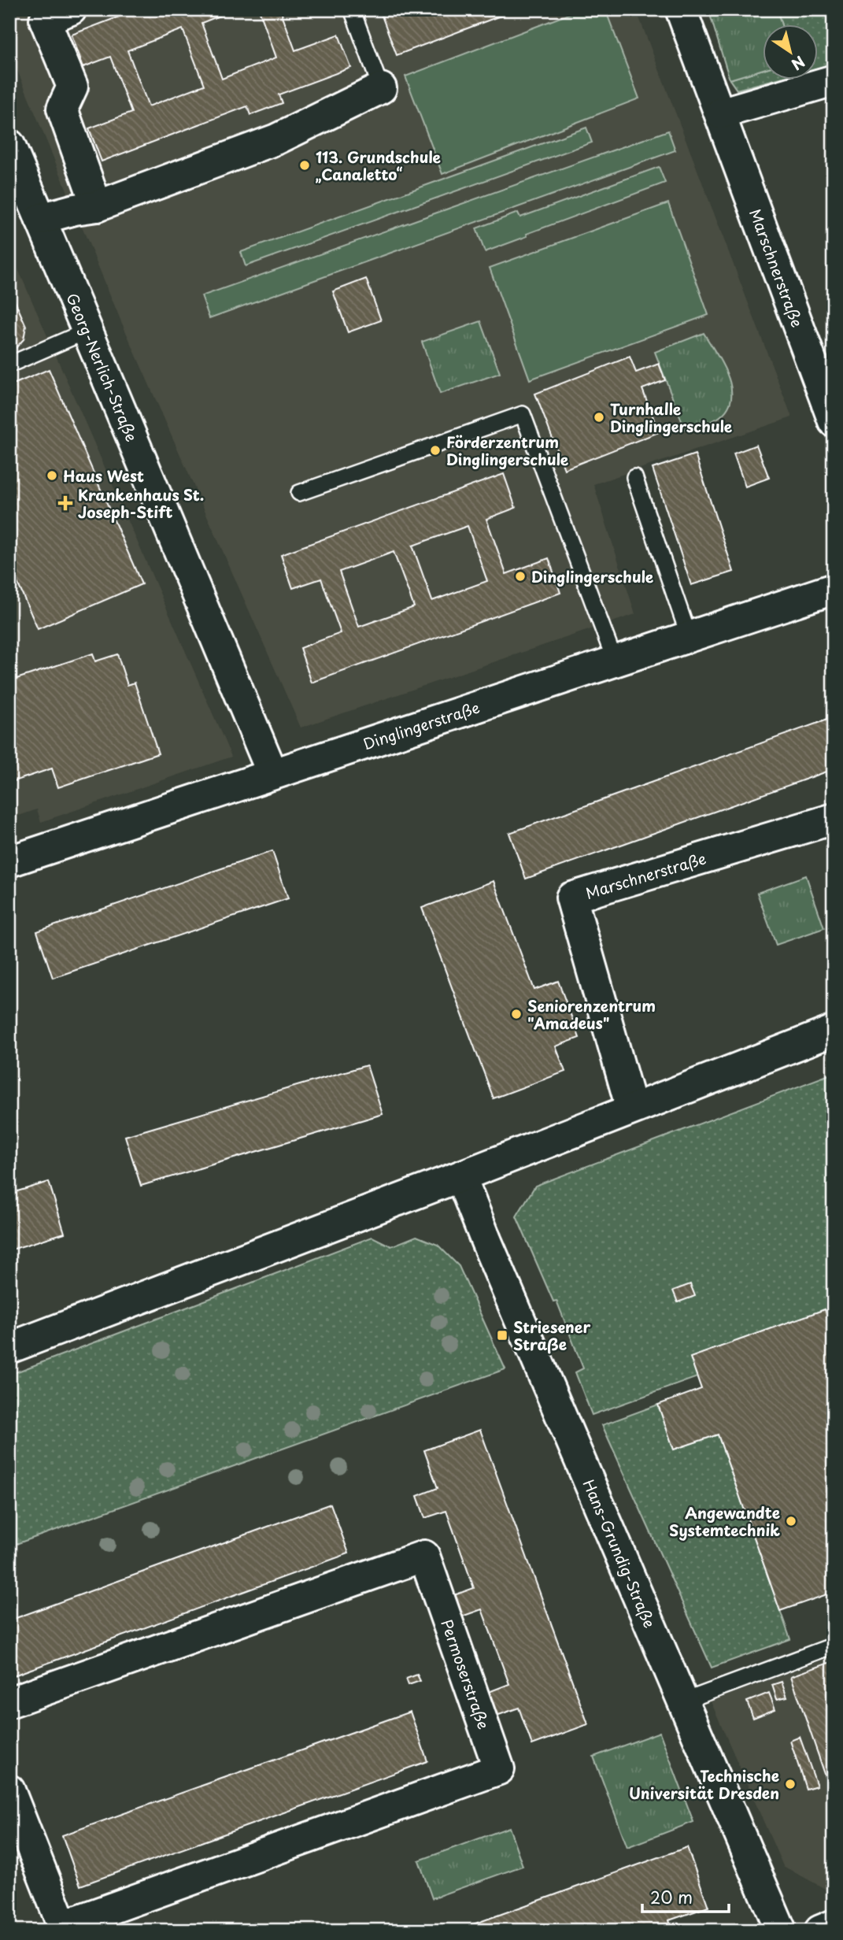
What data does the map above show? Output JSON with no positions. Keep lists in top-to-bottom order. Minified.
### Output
{"streets":{"street":["Marschnerstraße","Georg-Nerlich-Straße","Dinglingerstraße","Hans-Grundig-Straße","Permoserstraße"]},"crossings":[["Georg-Nerlich-Straße","Dinglingerstraße"]],"places":{"other":["113. Grundschule „Canaletto“","Turnhalle Dinglingerschule","Förderzentrum Dinglingerschule","Haus West","Dinglingerschule","Seniorenzentrum \"Amadeus\"","Angewandte Systemtechnik","Technische Universität Dresden"],"health":["Krankenhaus St. Joseph-Stift"],"transit":["Striesener Straße"]},"scale_bar":"20 m","north":"bottom right"}
